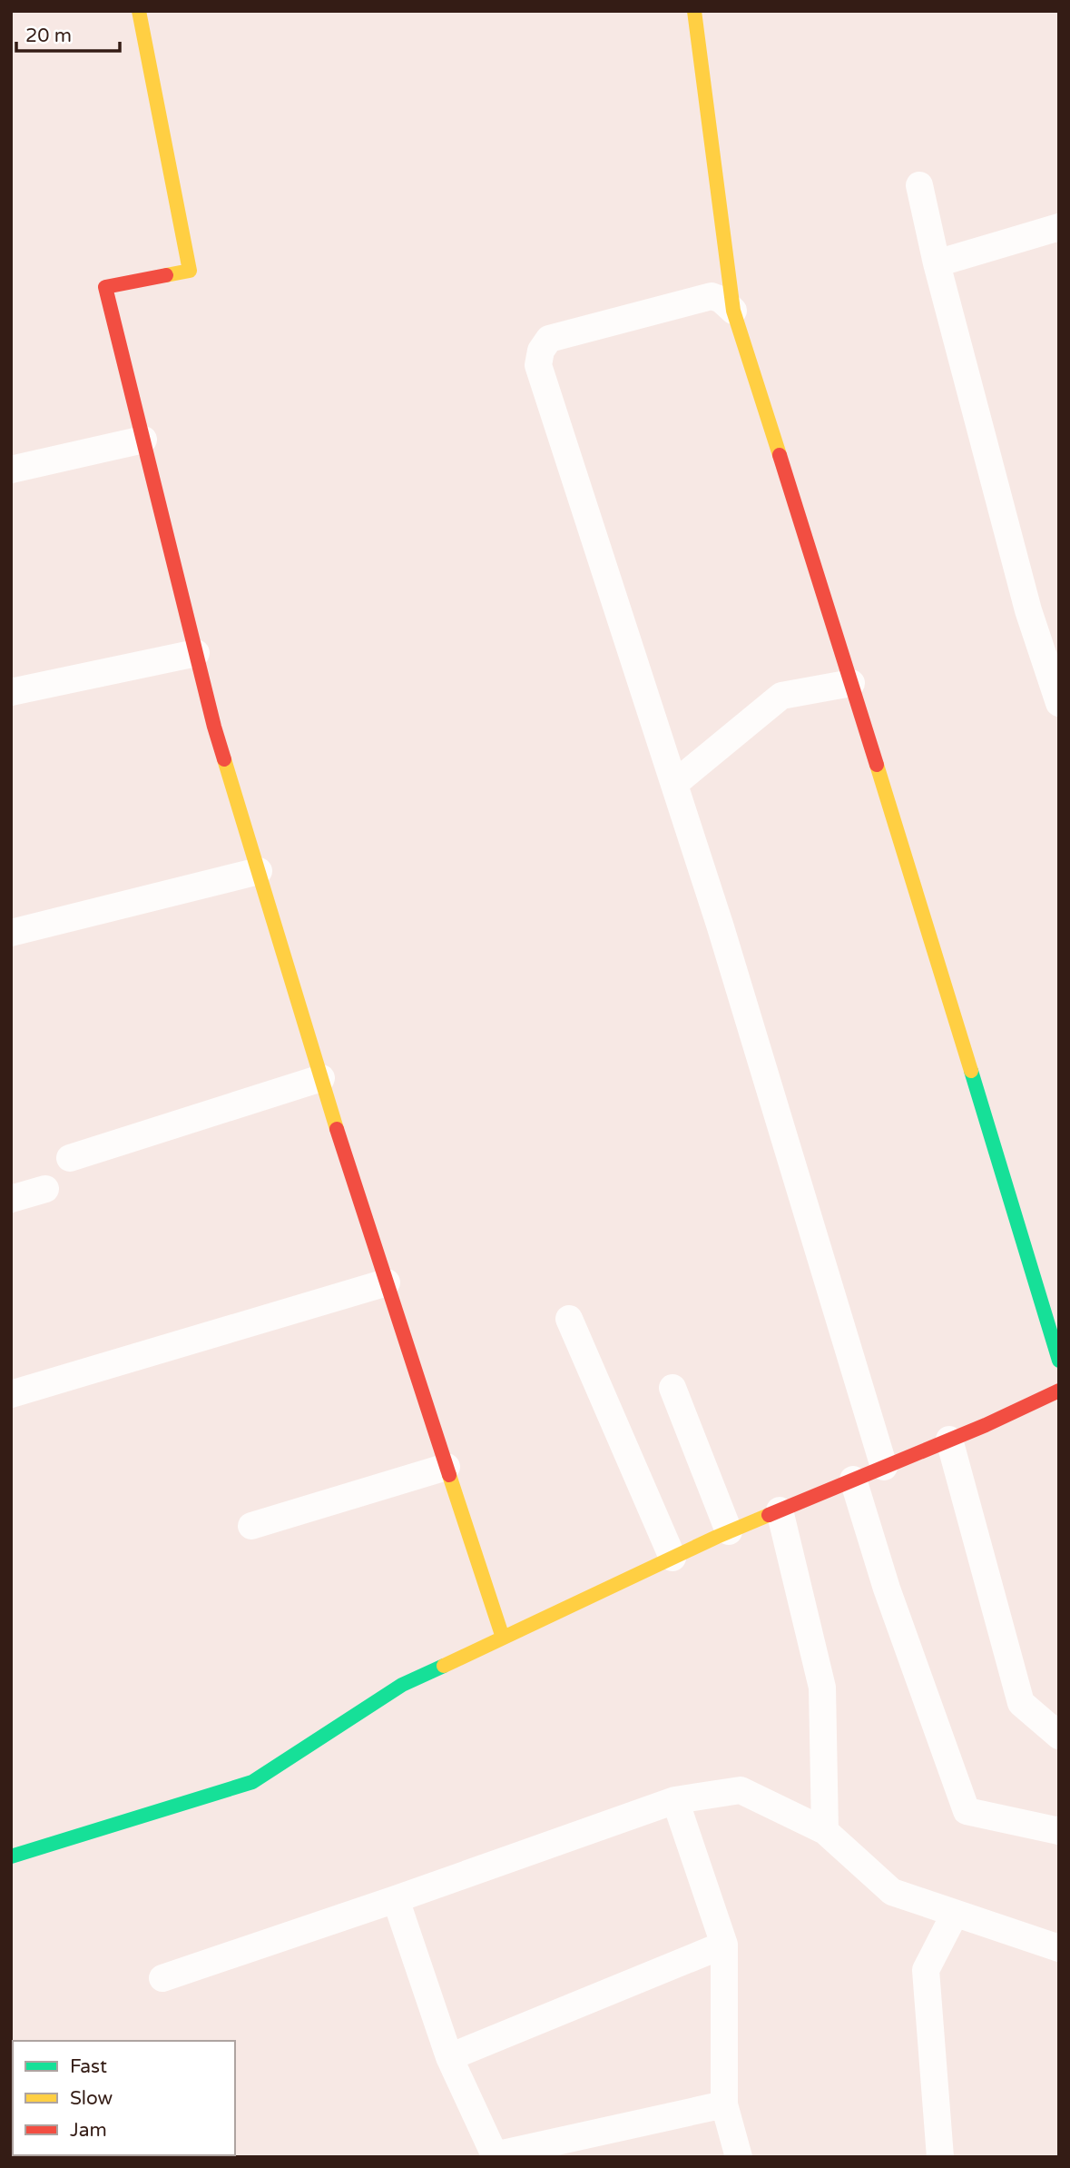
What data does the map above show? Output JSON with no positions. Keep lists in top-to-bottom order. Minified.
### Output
{"legend":["Fast","Slow","Jam"],"scale_bar":"20 m"}
